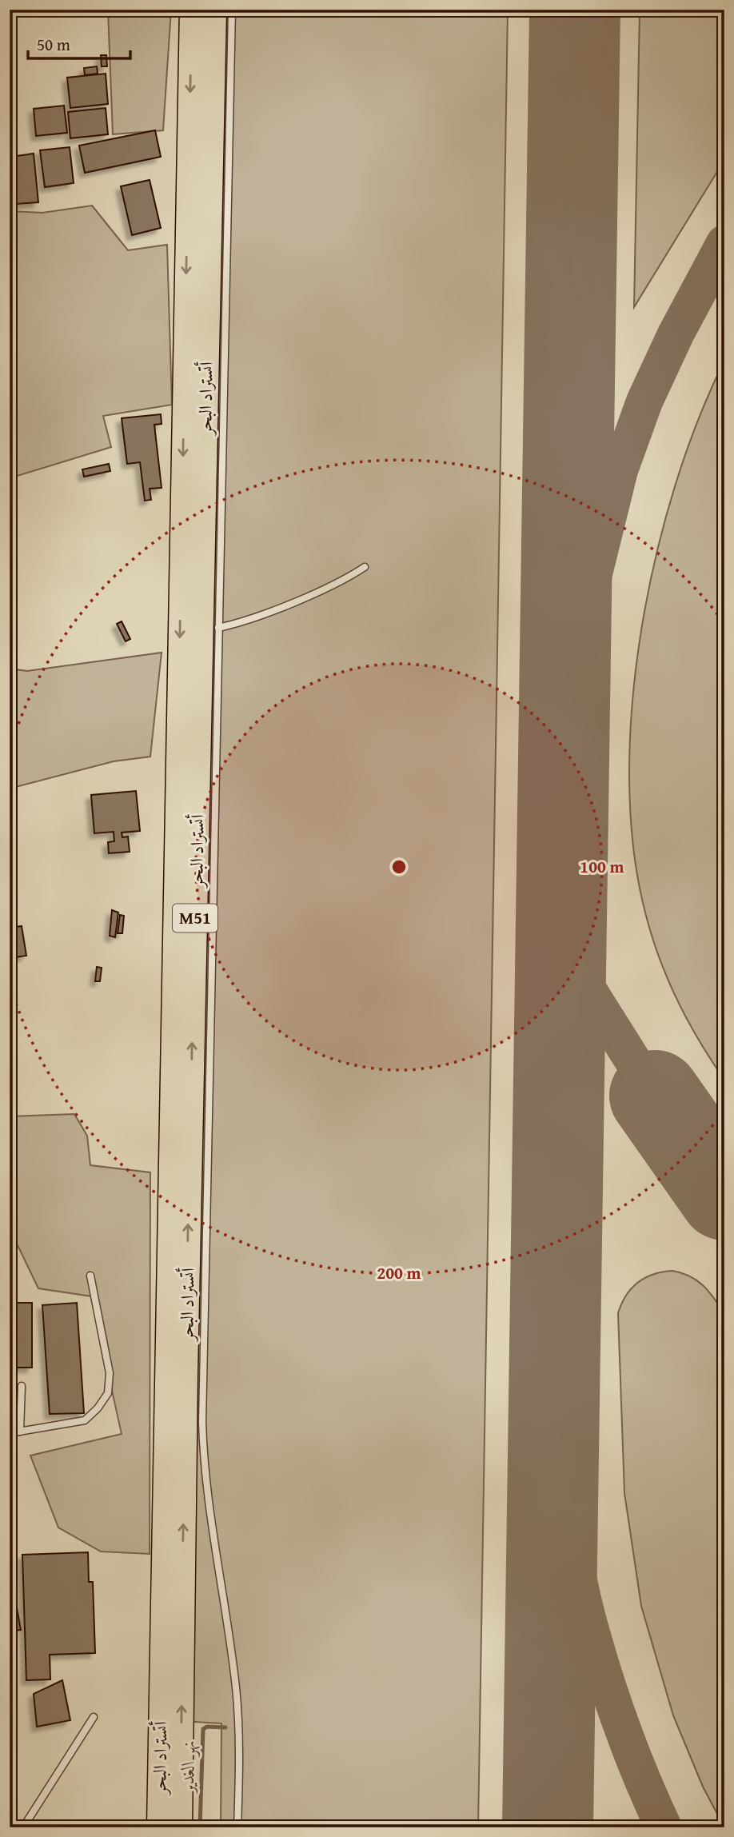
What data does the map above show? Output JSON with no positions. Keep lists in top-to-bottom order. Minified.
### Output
{"streets":{"highway":["أتستراد البحر","M51"]},"water":["نهر الغدير"],"scale_bar":"50 m","rings":["100 m","200 m"]}
